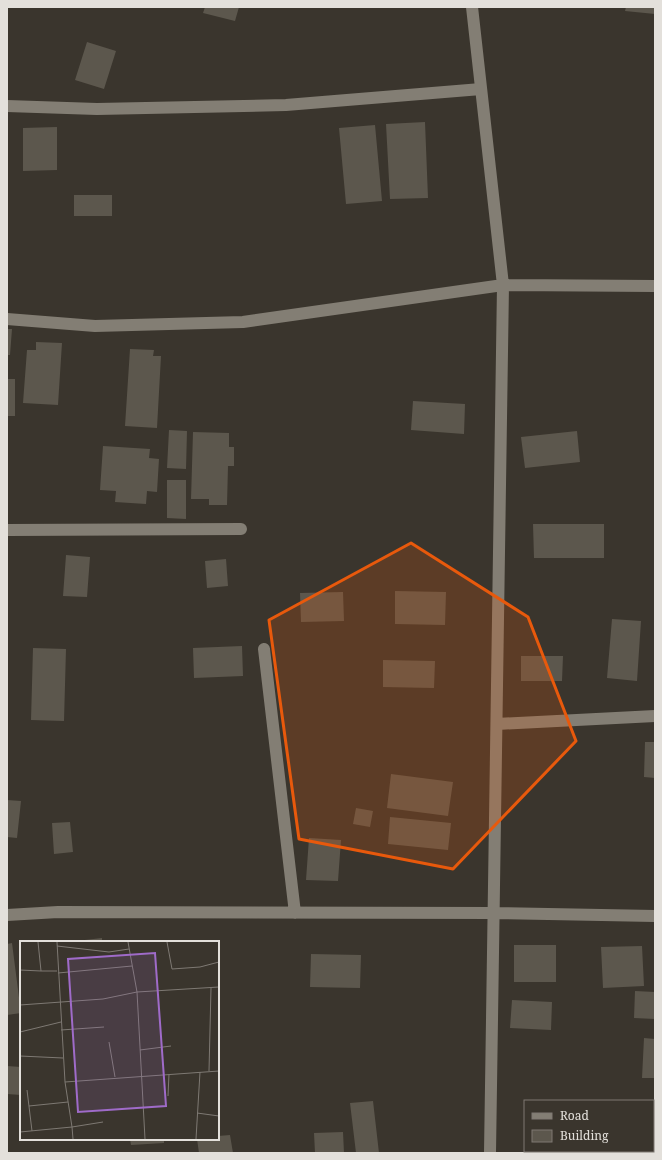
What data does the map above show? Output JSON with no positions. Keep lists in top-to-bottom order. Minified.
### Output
{"legend":["Road","Building"]}
